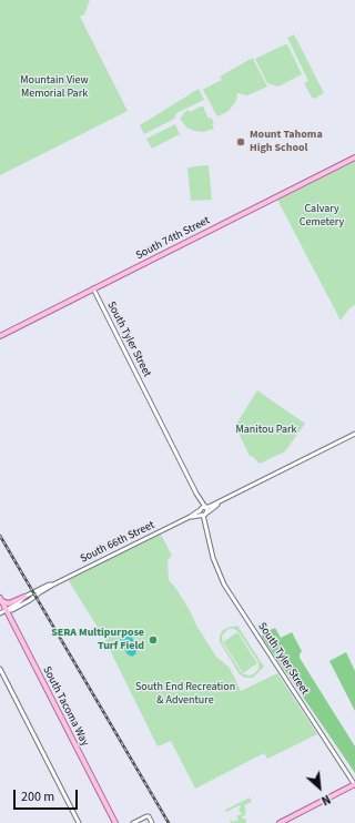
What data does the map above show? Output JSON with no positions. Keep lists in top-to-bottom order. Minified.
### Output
{"streets":{"main road":["South 74th Street","South Tacoma Way"],"street":["South Tyler Street","South 66th Street"]},"crossings":[["South 74th Street","South Tyler Street"],["South Tyler Street","South 66th Street"],["South 66th Street","South Tacoma Way"]],"parks":["Mountain View Memorial Park","Calvary Cemetery","Manitou Park","South End Recreation & Adventure"],"places":["Mount Tahoma High School","SERA Multipurpose Turf Field"],"scale_bar":"200 m","north":"bottom right"}
